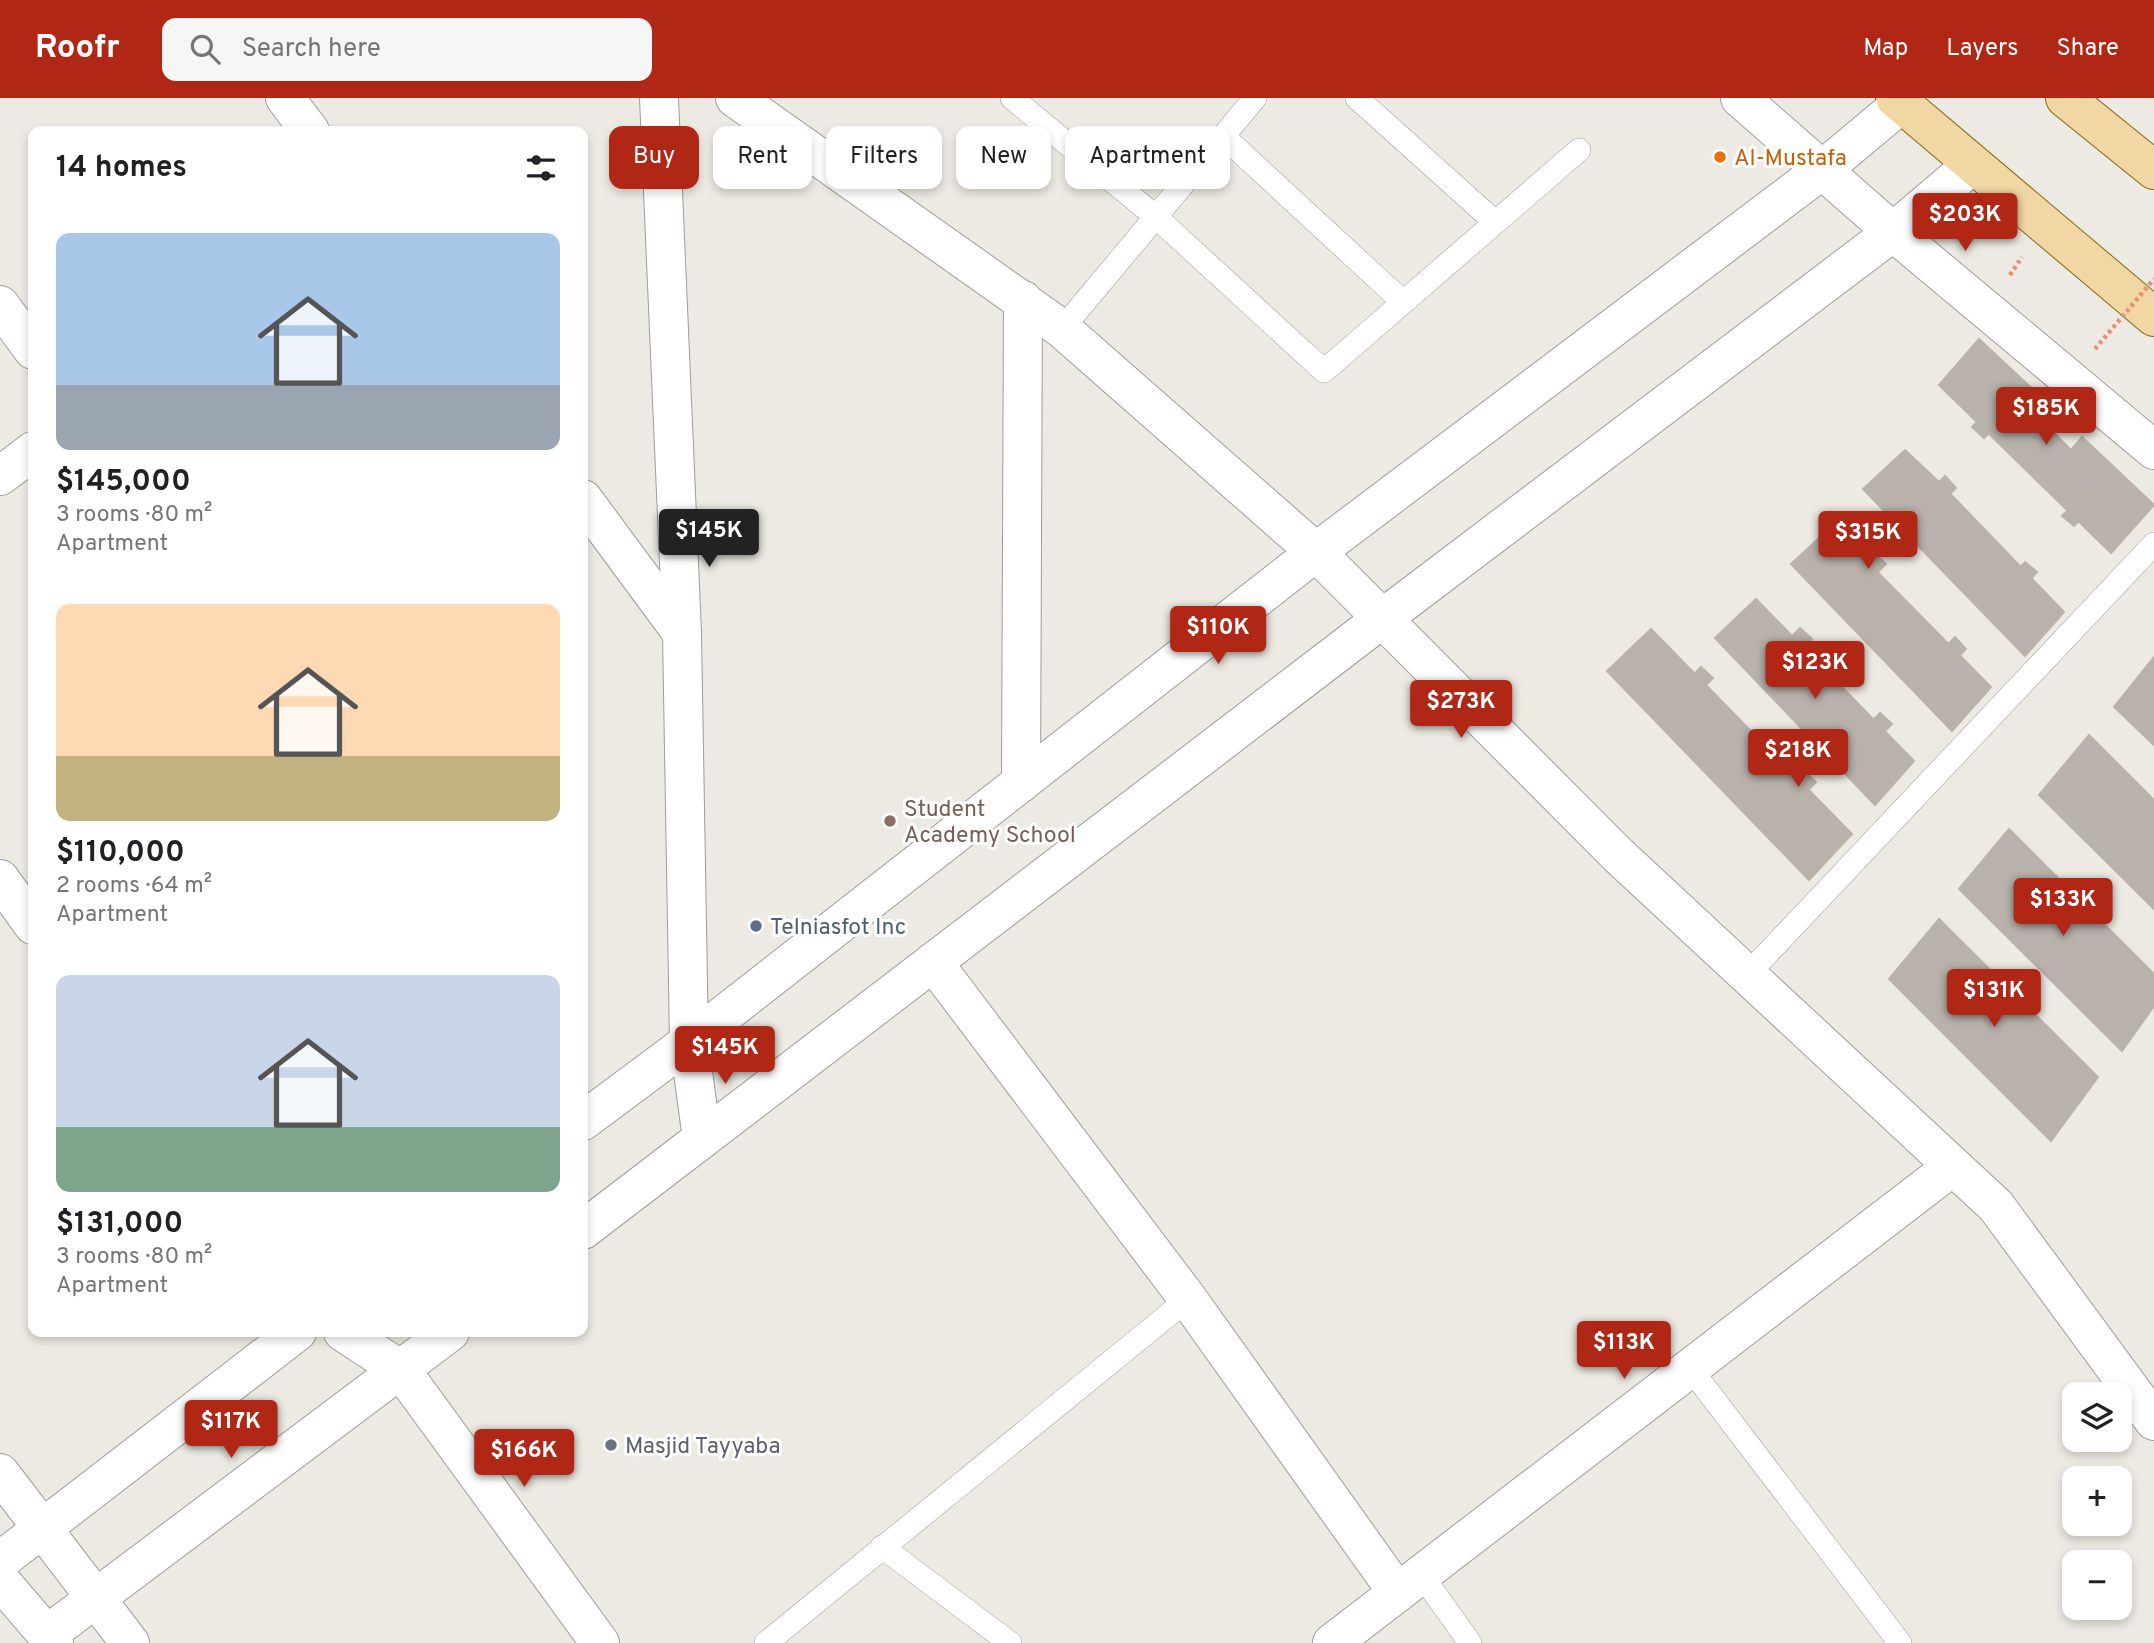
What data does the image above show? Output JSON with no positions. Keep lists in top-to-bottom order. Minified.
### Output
{"places":["Al-Mustafa","Student Academy School","Telniasfot Inc","Masjid Tayyaba"],"page":{"header":"Roofr","search":"Search here","nav":["Map","Layers","Share"],"chip":["Buy","Rent","Filters","New","Apartment"],"heading":"14 homes","price":["$203K","$185K","$145K","$315K","$110K","$123K","$273K","$218K","$133K","$131K","$145K","$113K","$117K","$166K"],"list":[{"name":"$145,000","note":"3 rooms · 80 m² · Apartment"},{"name":"$110,000","note":"2 rooms · 64 m² · Apartment"},{"name":"$131,000","note":"3 rooms · 80 m² · Apartment"}],"map_buttons":["+","−"]}}
